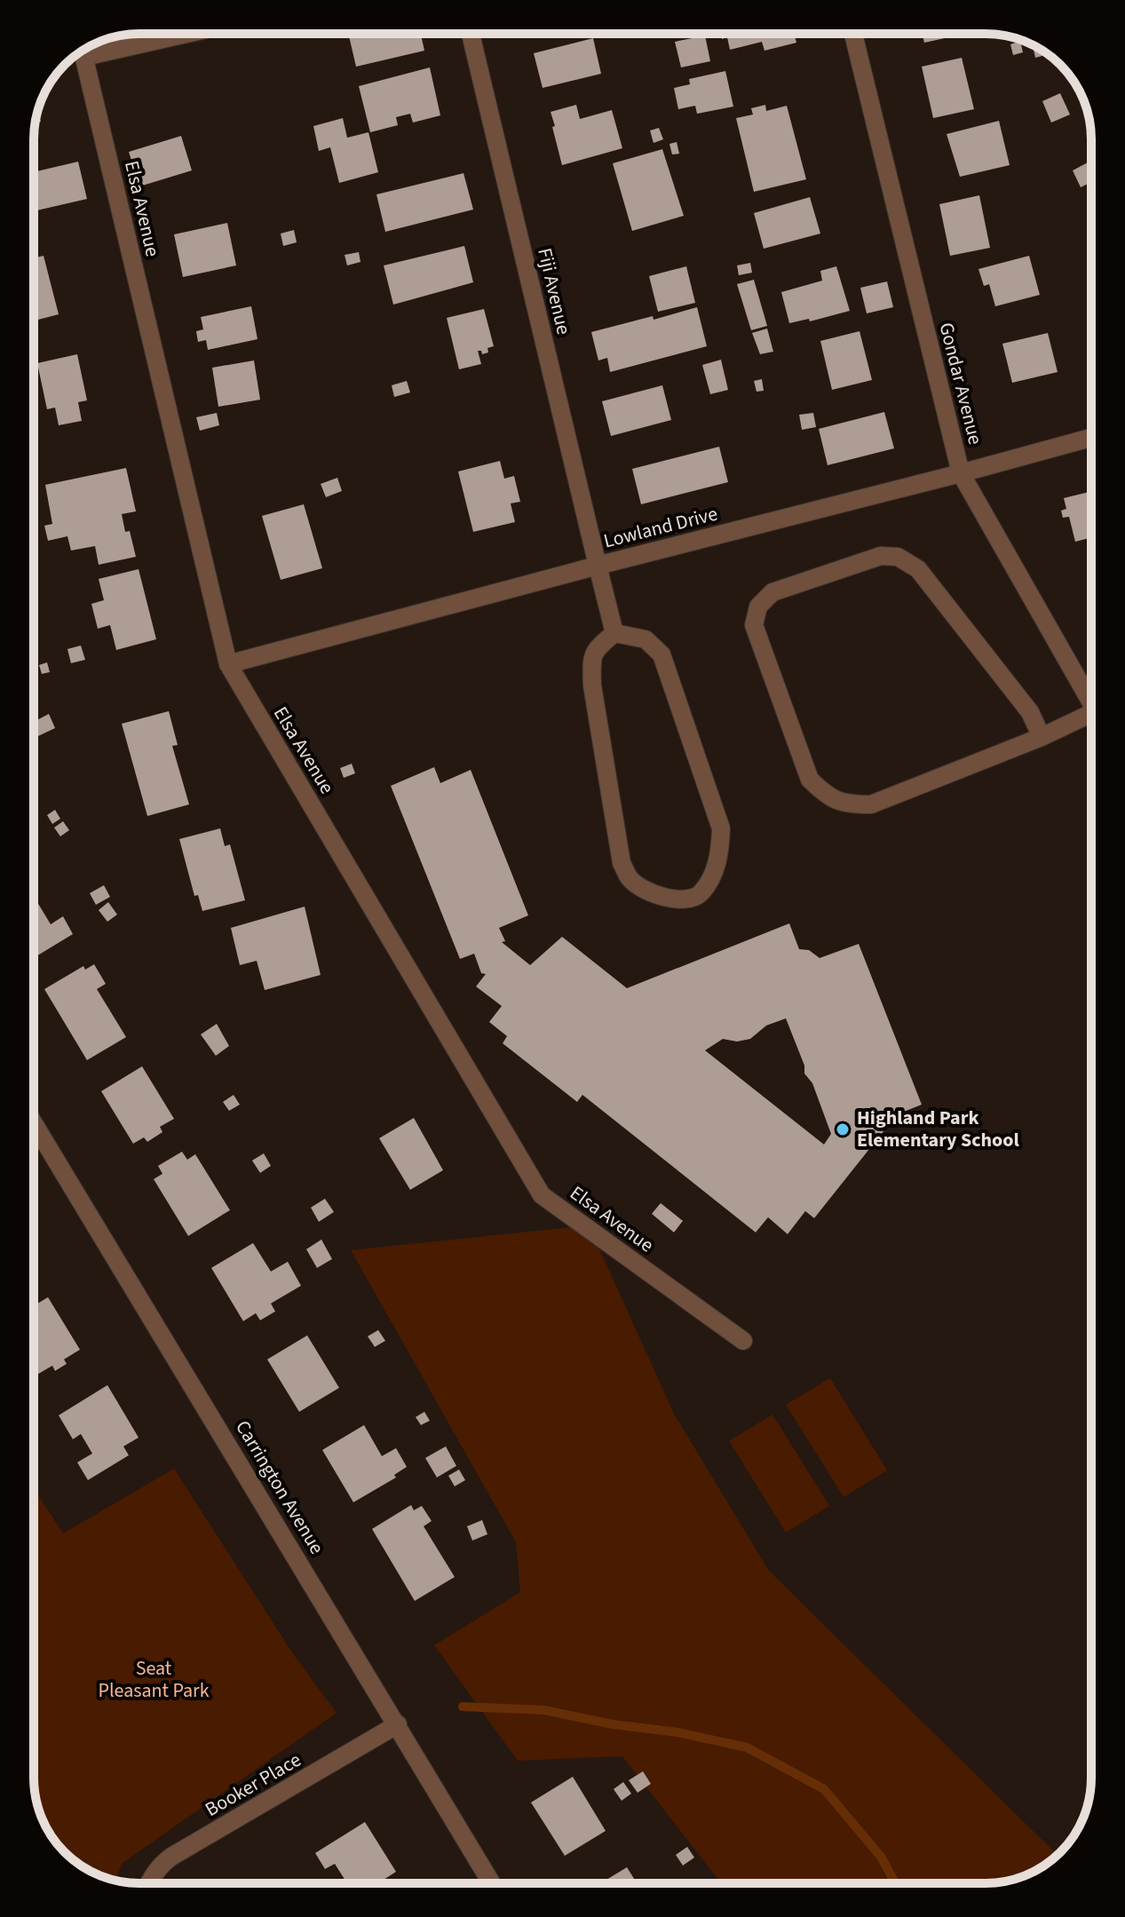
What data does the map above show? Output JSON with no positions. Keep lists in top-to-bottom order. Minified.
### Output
{"streets":{"street":["Elsa Avenue","Fiji Avenue","Gondar Avenue","Lowland Drive","Carrington Avenue","Booker Place"]},"crossings":[["Elsa Avenue","Lowland Drive"],["Fiji Avenue","Lowland Drive"],["Gondar Avenue","Lowland Drive"],["Carrington Avenue","Booker Place"]],"parks":["Seat Pleasant Park"],"places":["Highland Park Elementary School"]}
